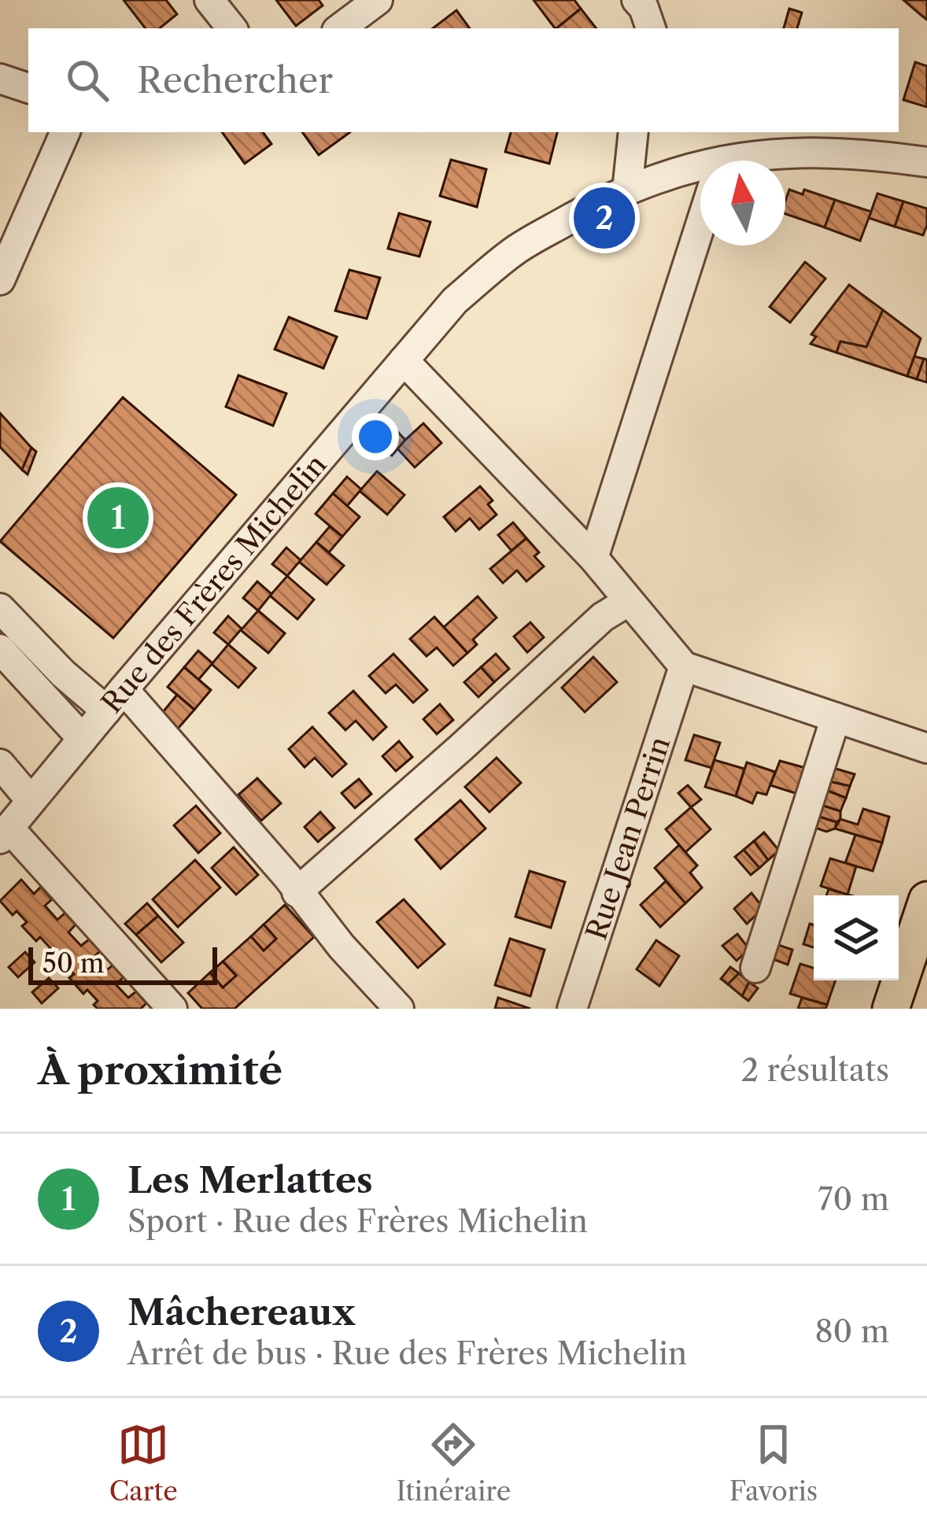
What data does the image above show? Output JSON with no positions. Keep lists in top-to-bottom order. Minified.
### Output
{"streets":{"street":["Rue des Frères Michelin","Rue Jean Perrin"]},"scale_bar":"50 m","north":"top","page":{"search":"Rechercher","pins":["2","1"],"scale":"50 m","heading":["À proximité","2 résultats"],"list":[{"mark":"1","name":"Les Merlattes","note":"Sport · Rue des Frères Michelin","value":"70 m"},{"mark":"2","name":"Mâchereaux","note":"Arrêt de bus · Rue des Frères Michelin","value":"80 m"}],"nav":["Carte","Itinéraire","Favoris"]}}
